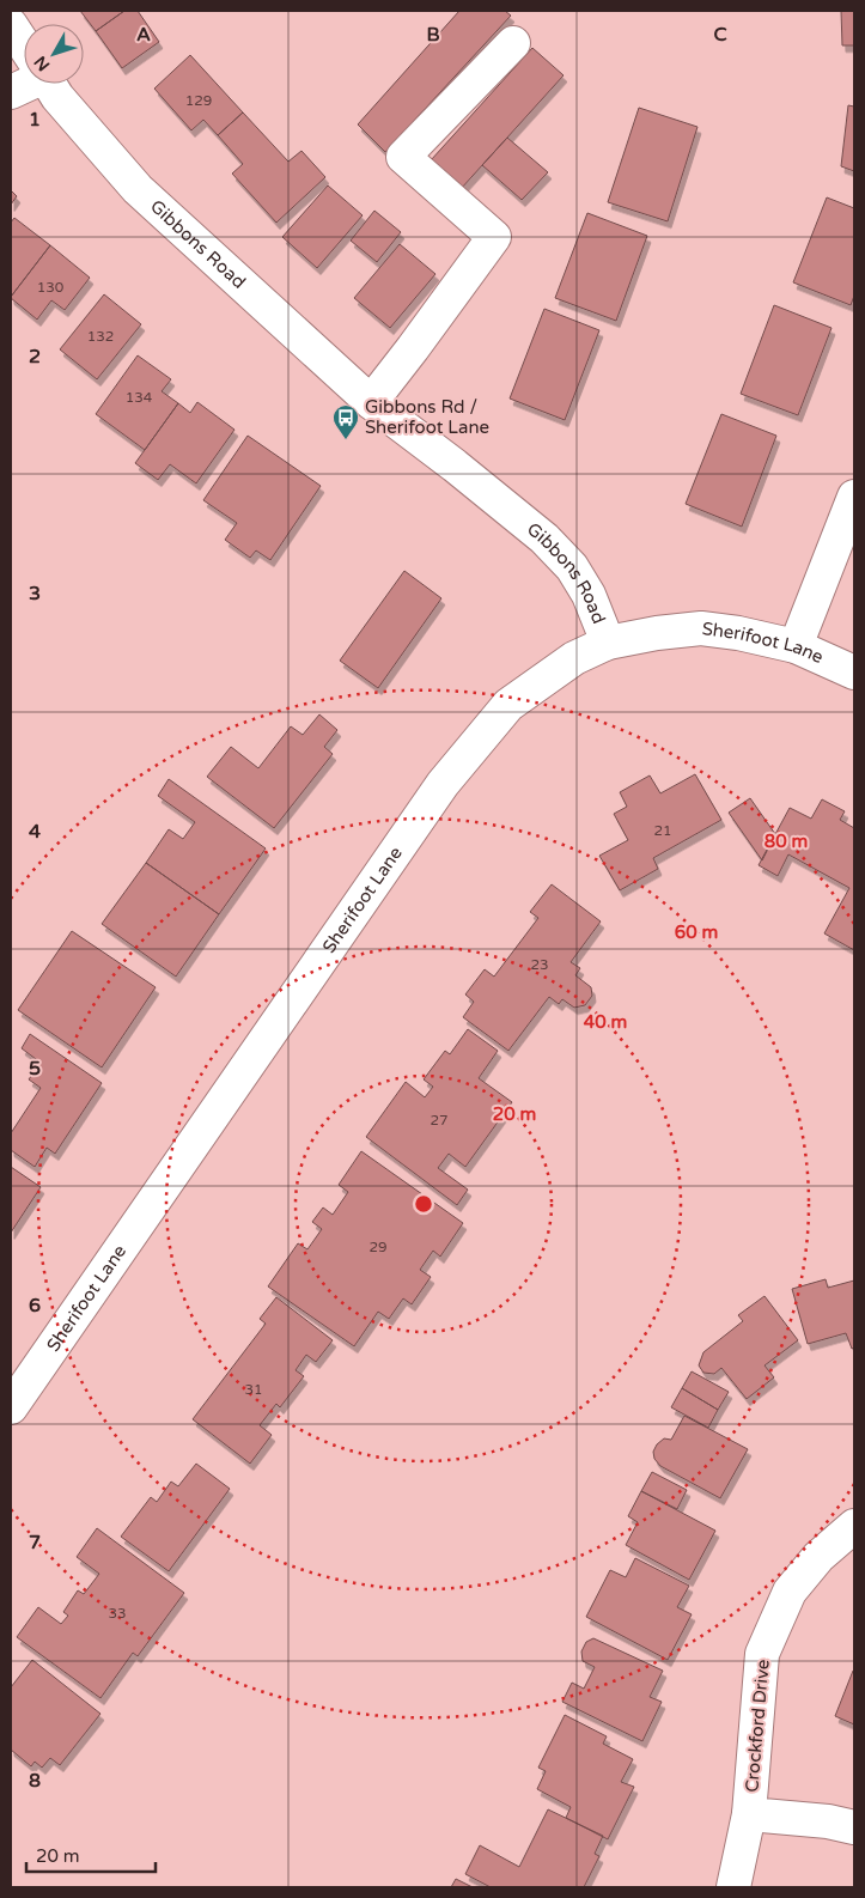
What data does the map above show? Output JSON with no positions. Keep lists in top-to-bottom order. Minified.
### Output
{"streets":{"street":["Gibbons Road","Sherifoot Lane","Crockford Drive"]},"crossings":[["Gibbons Road","Sherifoot Lane"]],"places":{"bus stop":["Gibbons Rd / Sherifoot Lane"]},"house_numbers":["129","130","132","134","21","23","27","29","31","33"],"scale_bar":"20 m","north":"bottom left","grid":{"columns":["A","B","C"],"rows":["1","2","3","4","5","6","7","8"]},"rings":["80 m","60 m","40 m","20 m"]}
